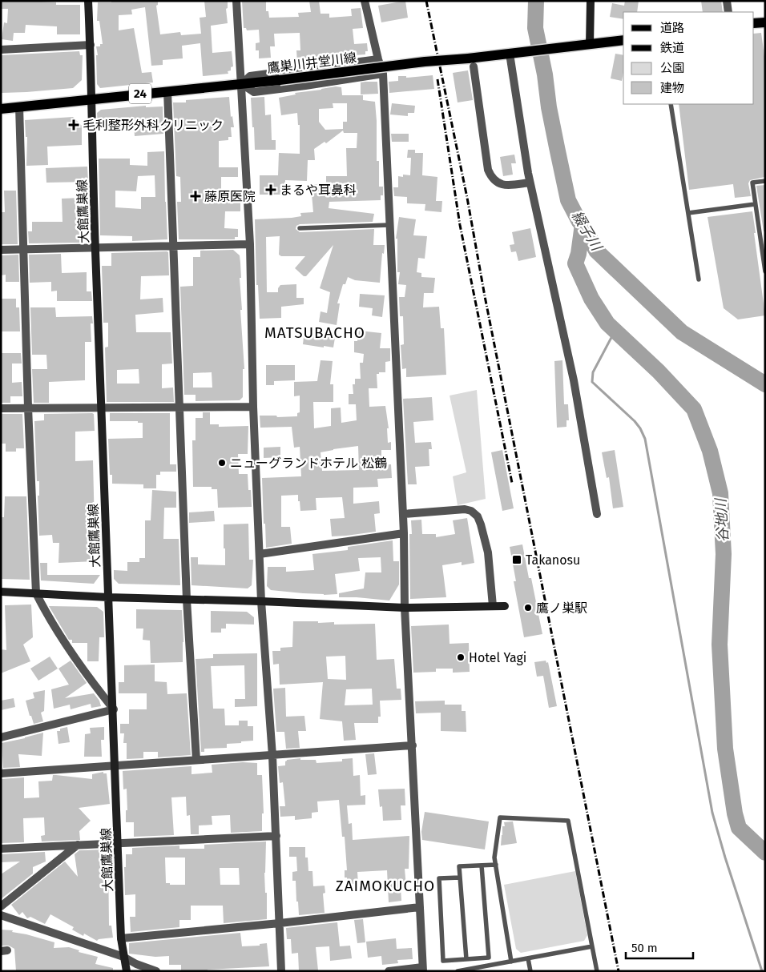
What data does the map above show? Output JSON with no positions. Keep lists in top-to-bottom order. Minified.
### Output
{"streets":{"main road":["鷹巣川井堂川線","24","大館鷹巣線"]},"crossings":[["鷹巣川井堂川線","大館鷹巣線"]],"districts":["MATSUBACHO","ZAIMOKUCHO"],"water":["綴子川","谷地川"],"places":{"health":["毛利整形外科クリニック","まるや耳鼻科","藤原医院"],"other":["ニューグランドホテル 松鶴","鷹ノ巣駅","Hotel Yagi"],"transit":["Takanosu"]},"legend":["道路","鉄道","公園","建物"],"scale_bar":"50 m"}
